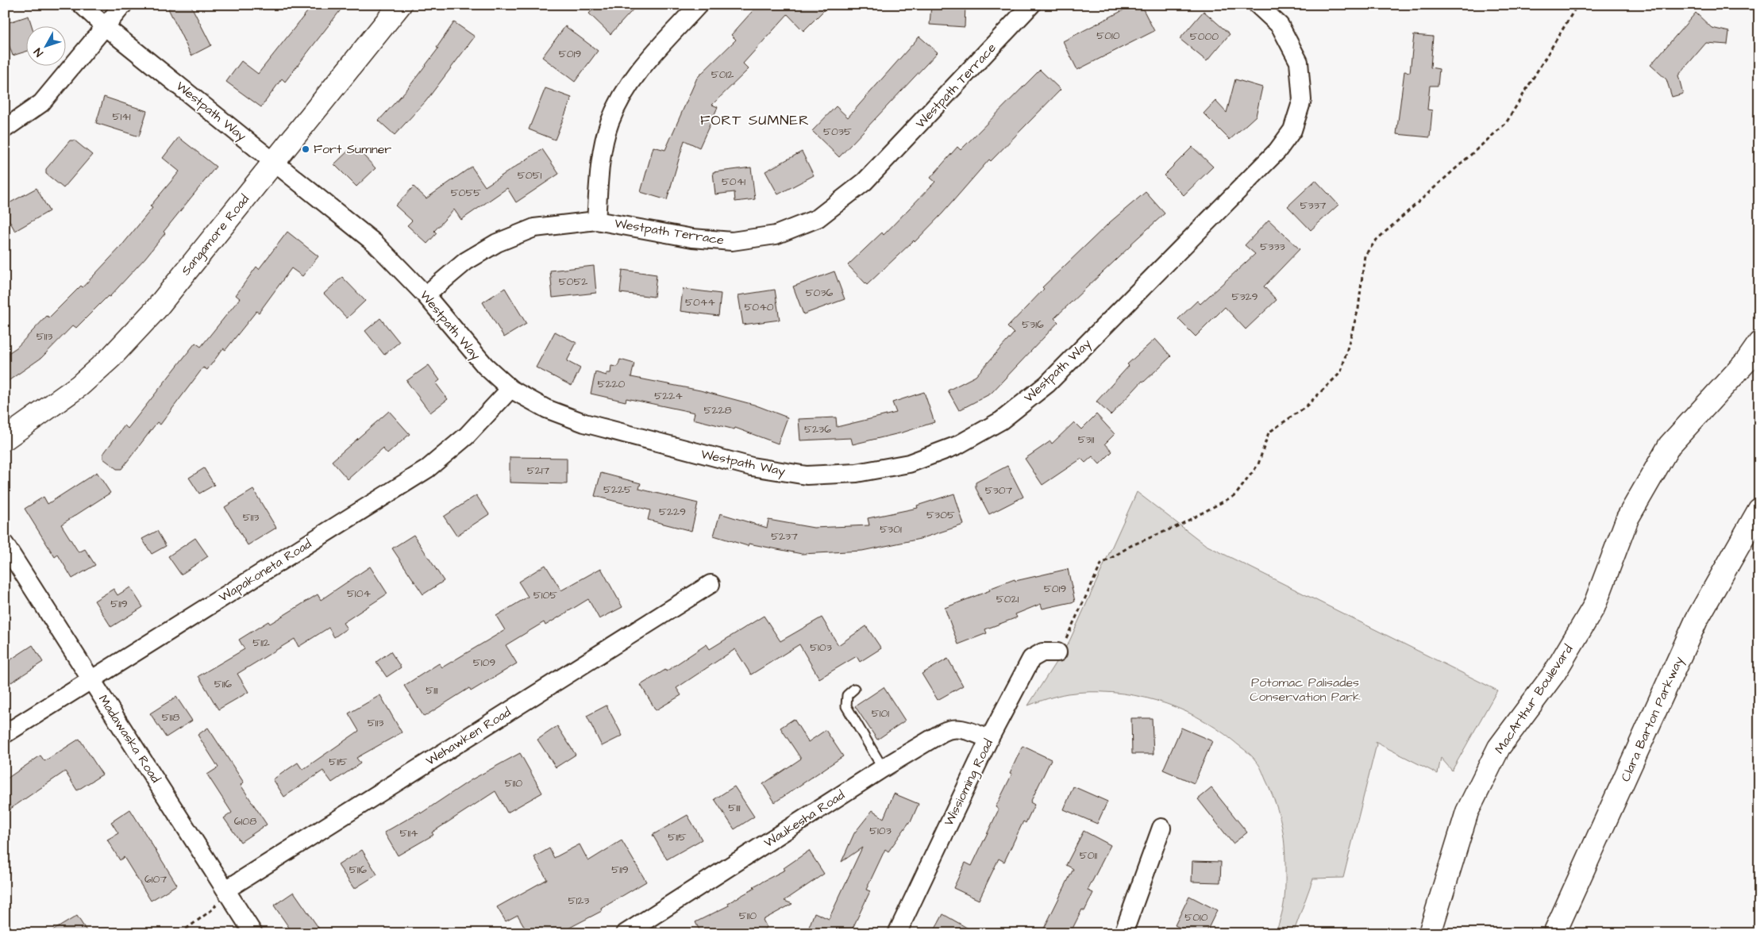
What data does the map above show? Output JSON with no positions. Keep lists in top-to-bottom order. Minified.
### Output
{"streets":{"main road":["Sangamore Road","MacArthur Boulevard","Clara Barton Parkway"],"street":["Westpath Terrace","Westpath Way","Wapakoneta Road","Wehawken Road","Madawaska Road","Wissioming Road","Waukesha Road"]},"crossings":[["Westpath Terrace","Westpath Way"],["Westpath Way","Sangamore Road"],["Westpath Way","Wapakoneta Road"],["Wapakoneta Road","Madawaska Road"],["Wehawken Road","Madawaska Road"],["Wissioming Road","Waukesha Road"]],"districts":["FORT SUMNER"],"parks":["Potomac Palisades Conservation Park"],"places":["Fort Sumner"],"house_numbers":["5010","5000","5019","5012","5141","5035","5051","5041","5055","5337","5333","5052","5036","5329","5044","5040","5316","5113","5220","5224","5228","5236","5311","5217","5225","5307","5229","5305","5113","5301","5237","5019","5104","5105","5021","5119","5112","5103","5109","5116","5111","5101","5118","5113","5115","5110","5111","6108","5103","5114","5115","5011","5116","5119","6107","5123","5110","5010"],"north":"bottom left"}
